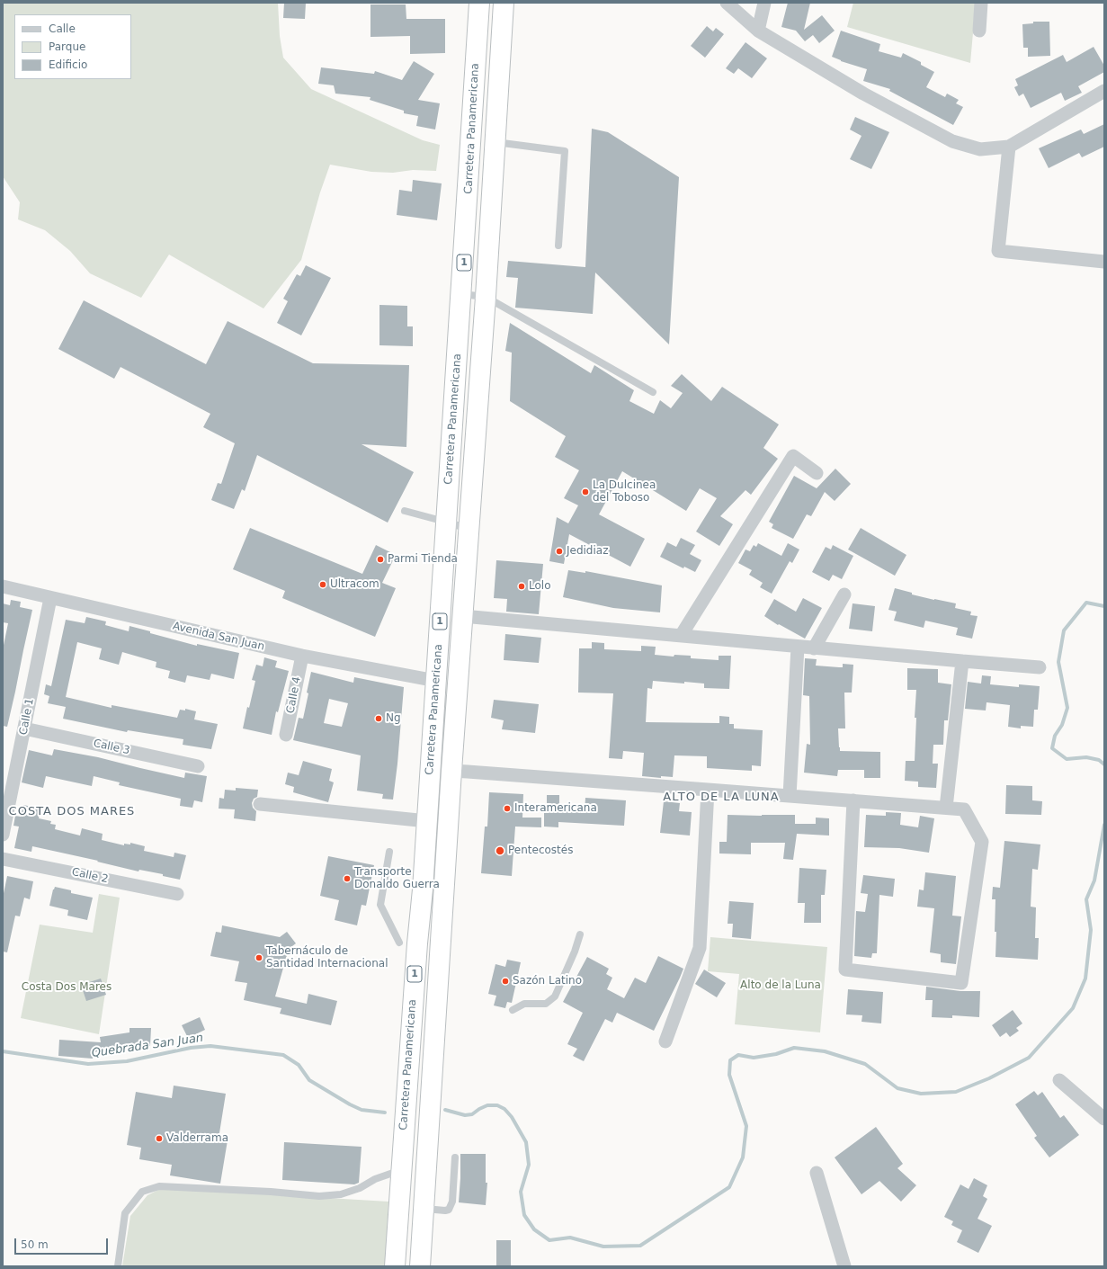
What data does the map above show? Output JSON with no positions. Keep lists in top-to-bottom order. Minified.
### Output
{"streets":{"highway":["Carretera Panamericana","1"],"street":["Avenida San Juan","Calle 4","Calle 1","Calle 3","Calle 2"]},"crossings":[["Carretera Panamericana","Avenida San Juan"],["Avenida San Juan","Calle 4"],["Avenida San Juan","Calle 1"],["Calle 1","Calle 3"]],"districts":["ALTO DE LA LUNA","COSTA DOS MARES"],"water":["Quebrada San Juan"],"parks":["Alto de la Luna","Costa Dos Mares"],"places":["La Dulcinea del Toboso","Jedidiaz","Parmi Tienda","Ultracom","Lolo","Ng","Interamericana","Pentecostés","Transporte Donaldo Guerra","Tabernáculo de Santidad Internacional","Sazón Latino","Valderrama"],"legend":["Calle","Parque","Edificio"],"scale_bar":"50 m"}
